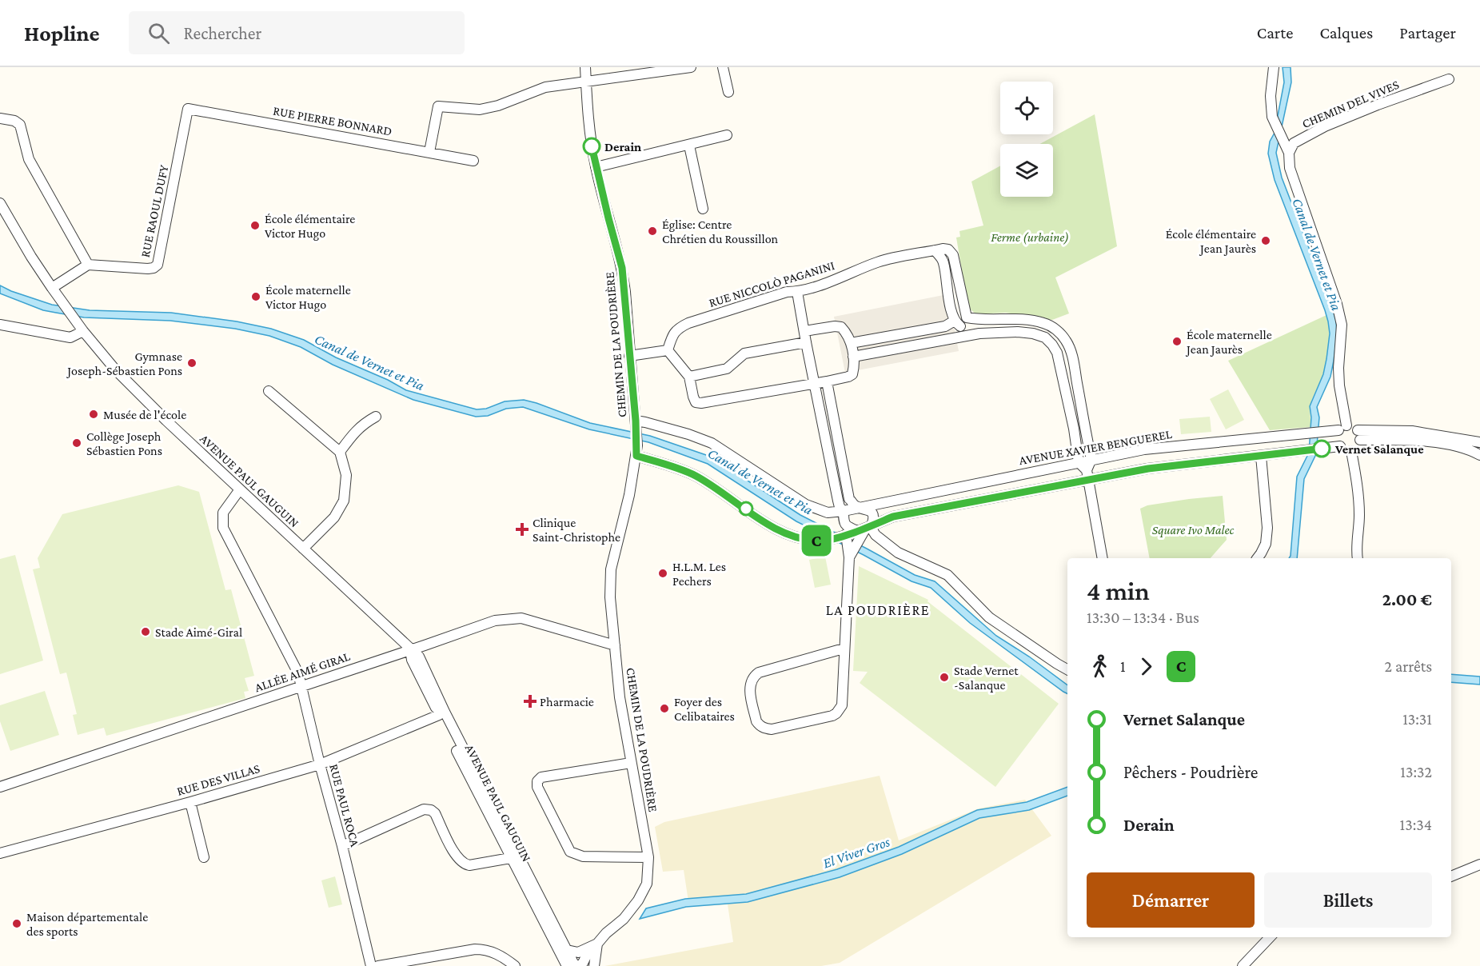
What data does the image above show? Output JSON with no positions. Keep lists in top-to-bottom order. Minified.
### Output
{"streets":{"street":["CHEMIN DEL VIVES","RUE PIERRE BONNARD","RUE RAOUL DUFY","RUE NICCOLÒ PAGANINI","CHEMIN DE LA POUDRIÈRE","AVENUE XAVIER BENGUEREL","AVENUE PAUL GAUGUIN","ALLÉE AIMÉ GIRAL","RUE DES VILLAS","RUE PAUL ROCA"]},"crossings":[["RUE PIERRE BONNARD","RUE RAOUL DUFY"],["CHEMIN DE LA POUDRIÈRE","AVENUE XAVIER BENGUEREL"],["CHEMIN DE LA POUDRIÈRE","ALLÉE AIMÉ GIRAL"],["AVENUE PAUL GAUGUIN","ALLÉE AIMÉ GIRAL"],["AVENUE PAUL GAUGUIN","RUE DES VILLAS"],["AVENUE PAUL GAUGUIN","RUE PAUL ROCA"],["ALLÉE AIMÉ GIRAL","RUE PAUL ROCA"],["RUE DES VILLAS","RUE PAUL ROCA"]],"districts":["LA POUDRIÈRE"],"water":["Canal de Vernet et Pia","El Viver Gros"],"parks":["Ferme (urbaine)","Square Ivo Malec"],"places":{"other":["Derain","École élémentaire Victor Hugo","Église: Centre Chrétien du Roussillon","École élémentaire Jean Jaurès","École maternelle Victor Hugo","École maternelle Jean Jaurès","Gymnase Joseph-Sébastien Pons","Musée de l'école","Collège Joseph Sébastien Pons","Vernet Salanque","H.L.M. Les Pechers","Stade Aimé-Giral","Stade Vernet -Salanque","Foyer des Celibataires","Maison départementale des sports"],"health":["Clinique Saint-Christophe","Pharmacie"]},"lines":["bus line C"],"page":{"header":"Hopline","search":"Rechercher","nav":["Carte","Calques","Partager"],"on_map":"C","heading":["4 min","13:30 – 13:34 · Bus","2.00 €"],"legs":["1","C","2 arrêts"],"list":[{"name":"Vernet Salanque","value":"13:31"},{"name":"Pêchers - Poudrière","value":"13:32"},{"name":"Derain","value":"13:34"}],"buttons":["Démarrer","Billets"]}}
